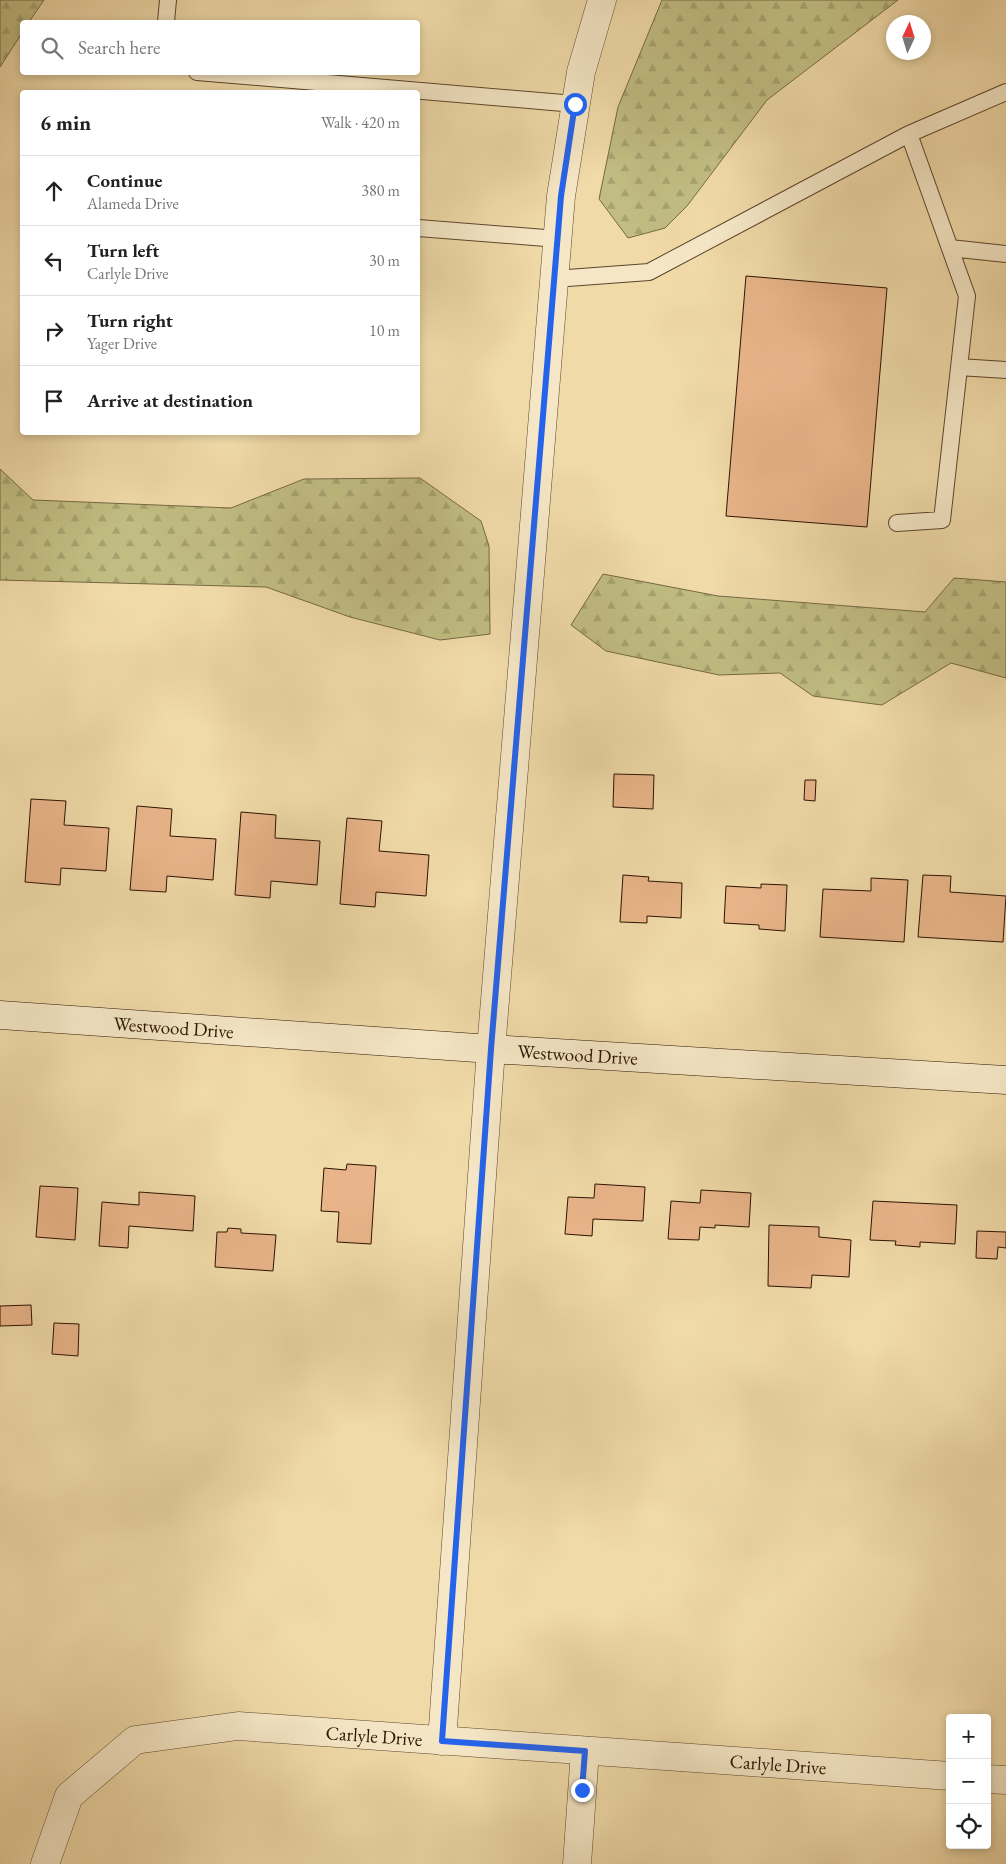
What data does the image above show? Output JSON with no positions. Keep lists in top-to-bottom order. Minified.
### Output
{"streets":{"street":["Westwood Drive","Carlyle Drive"]},"north":"top","page":{"search":"Search here","heading":["6 min","Walk · 420 m"],"list":[["Continue","Alameda Drive","380 m"],["Turn left","Carlyle Drive","30 m"],["Turn right","Yager Drive","10 m"],"Arrive at destination"],"map_buttons":["+","−"]}}
